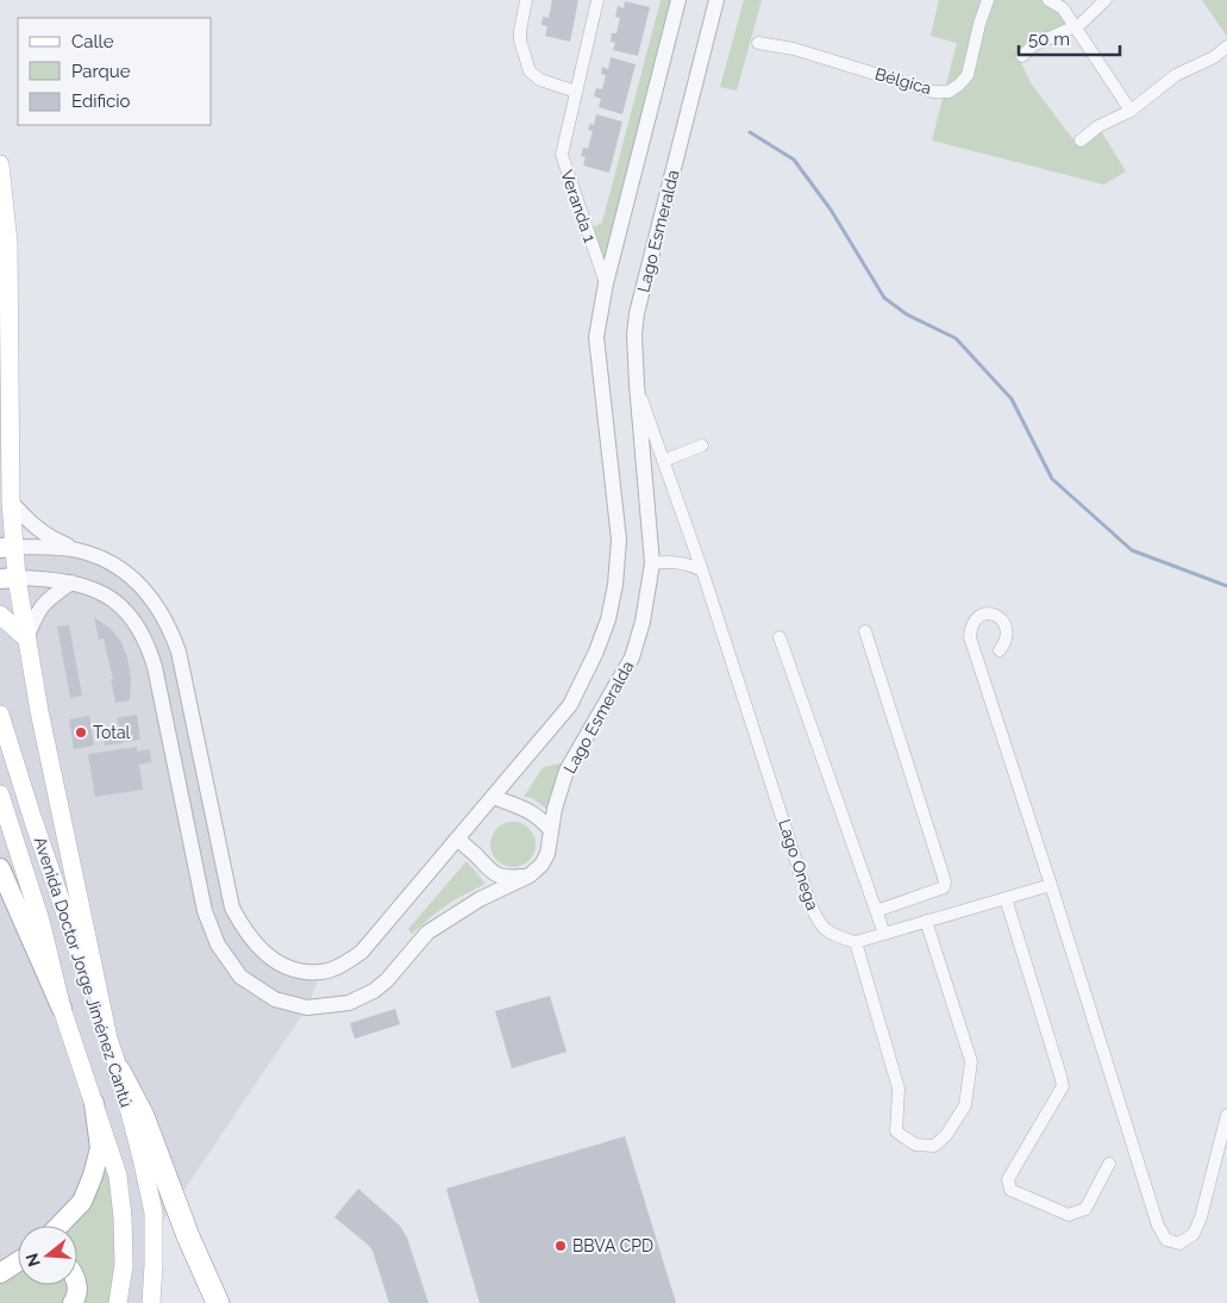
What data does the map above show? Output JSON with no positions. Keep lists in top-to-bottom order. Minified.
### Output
{"streets":{"main road":["Avenida Doctor Jorge Jiménez Cantú"],"street":["Bélgica","Veranda 1","Lago Esmeralda","Lago Onega"]},"crossings":[["Veranda 1","Lago Esmeralda"],["Lago Esmeralda","Lago Onega"]],"places":["Total","BBVA CPD"],"legend":["Calle","Parque","Edificio"],"scale_bar":"50 m","north":"left"}
